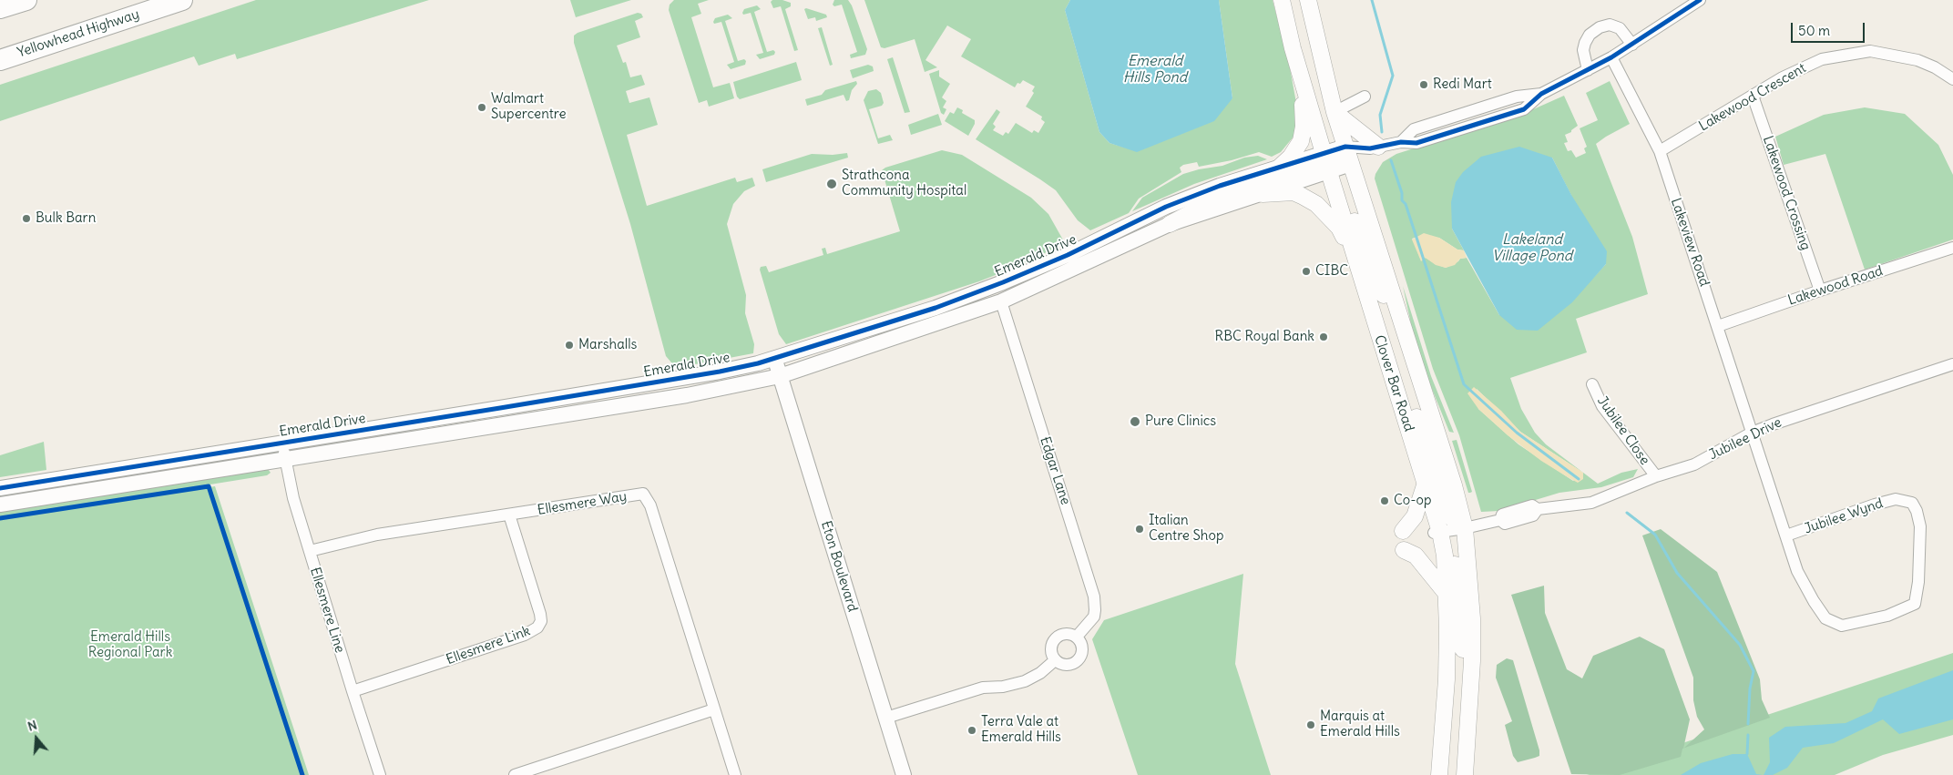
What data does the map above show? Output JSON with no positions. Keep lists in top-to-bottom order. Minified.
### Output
{"streets":{"highway":["Yellowhead Highway"],"main road":["Clover Bar Road"],"street":["Lakewood Crescent","Lakewood Crossing","Lakeview Road","Emerald Drive","Lakewood Road","Jubilee Close","Jubilee Drive","Edgar Lane","Ellesmere Way","Jubilee Wynd","Eton Boulevard","Ellesmere Line","Ellesmere Link"]},"crossings":[["Lakewood Crescent","Lakewood Crossing"],["Lakewood Crescent","Lakeview Road"],["Lakewood Crossing","Lakewood Road"],["Lakeview Road","Lakewood Road"],["Lakeview Road","Jubilee Drive"],["Lakeview Road","Jubilee Wynd"],["Emerald Drive","Clover Bar Road"],["Emerald Drive","Edgar Lane"],["Emerald Drive","Eton Boulevard"],["Emerald Drive","Ellesmere Line"],["Clover Bar Road","Jubilee Drive"],["Jubilee Close","Jubilee Drive"],["Jubilee Drive","Jubilee Wynd"],["Ellesmere Way","Ellesmere Line"],["Ellesmere Way","Ellesmere Link"],["Ellesmere Line","Ellesmere Link"]],"water":["Emerald Hills Pond","Lakeland Village Pond"],"parks":["Emerald Hills Regional Park"],"places":["Redi Mart","Walmart Supercentre","Strathcona Community Hospital","Bulk Barn","CIBC","RBC Royal Bank","Marshalls","Pure Clinics","Co-op","Italian Centre Shop","Marquis at Emerald Hills","Terra Vale at Emerald Hills"],"scale_bar":"50 m","north":"top"}
